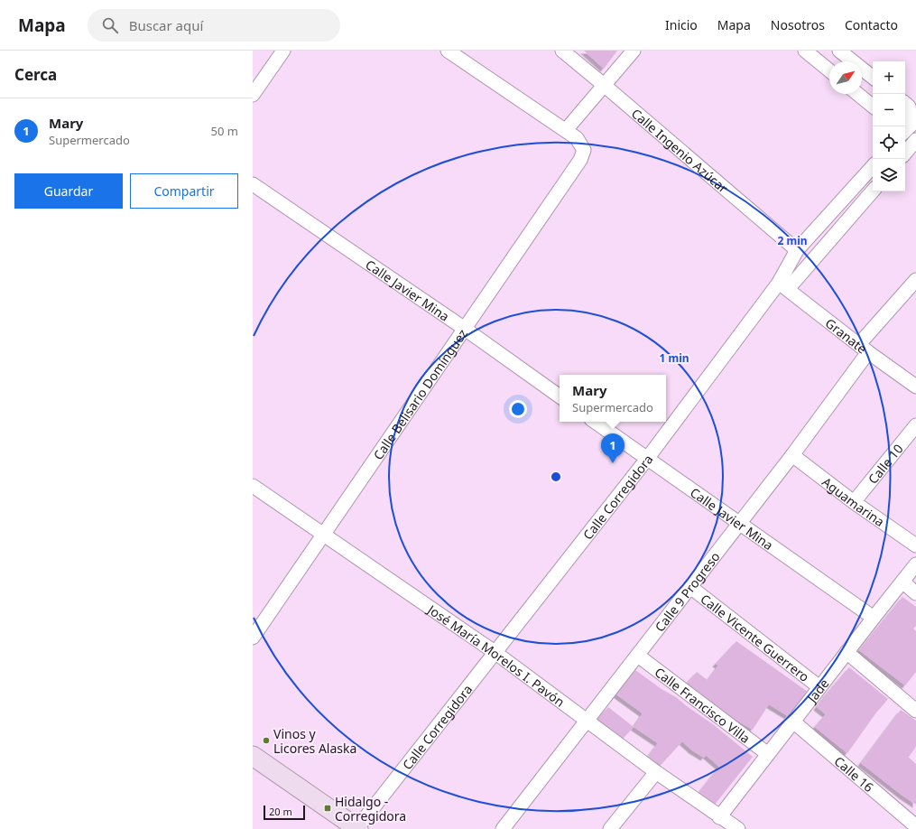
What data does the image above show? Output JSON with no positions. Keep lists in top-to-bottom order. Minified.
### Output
{"streets":{"street":["Calle Ingenio Azúcar","Calle Javier Mina","Granate","Calle Belisario Domínguez","Calle 10","Calle Corregidora","Aguamarina","Calle 9 Progreso","Calle Vicente Guerrero","José María Morelos I. Pavón","Jade","Calle Francisco Villa","Calle 16"]},"crossings":[["Calle Ingenio Azúcar","Calle Corregidora"],["Calle Javier Mina","Calle Belisario Domínguez"],["Calle Javier Mina","Calle Corregidora"],["Calle Javier Mina","Calle 9 Progreso"],["Calle Javier Mina","Jade"],["Granate","Calle Corregidora"],["Granate","Calle 9 Progreso"],["Calle Belisario Domínguez","José María Morelos I. Pavón"],["Calle 10","Aguamarina"],["Calle Corregidora","José María Morelos I. Pavón"],["Aguamarina","Calle 9 Progreso"],["Calle 9 Progreso","Calle Vicente Guerrero"],["Calle 9 Progreso","José María Morelos I. Pavón"],["Calle 9 Progreso","Calle Francisco Villa"],["Calle Vicente Guerrero","Jade"],["José María Morelos I. Pavón","Jade"],["Jade","Calle Francisco Villa"],["Jade","Calle 16"]],"places":{"other":["Vinos y Licores Alaska"],"transit":["Hidalgo - Corregidora"]},"scale_bar":"20 m","north":"top right","page":{"header":"Mapa","search":"Buscar aquí","nav":["Inicio","Mapa","Nosotros","Contacto"],"heading":"Cerca","map_buttons":["+","−"],"list":[{"mark":"1","name":"Mary","note":"Supermercado","value":"50 m"}],"buttons":["Guardar","Compartir"],"popup":["Mary","Supermercado"],"pins":"1","scale":"20 m"},"rings":["2 min","1 min"]}
